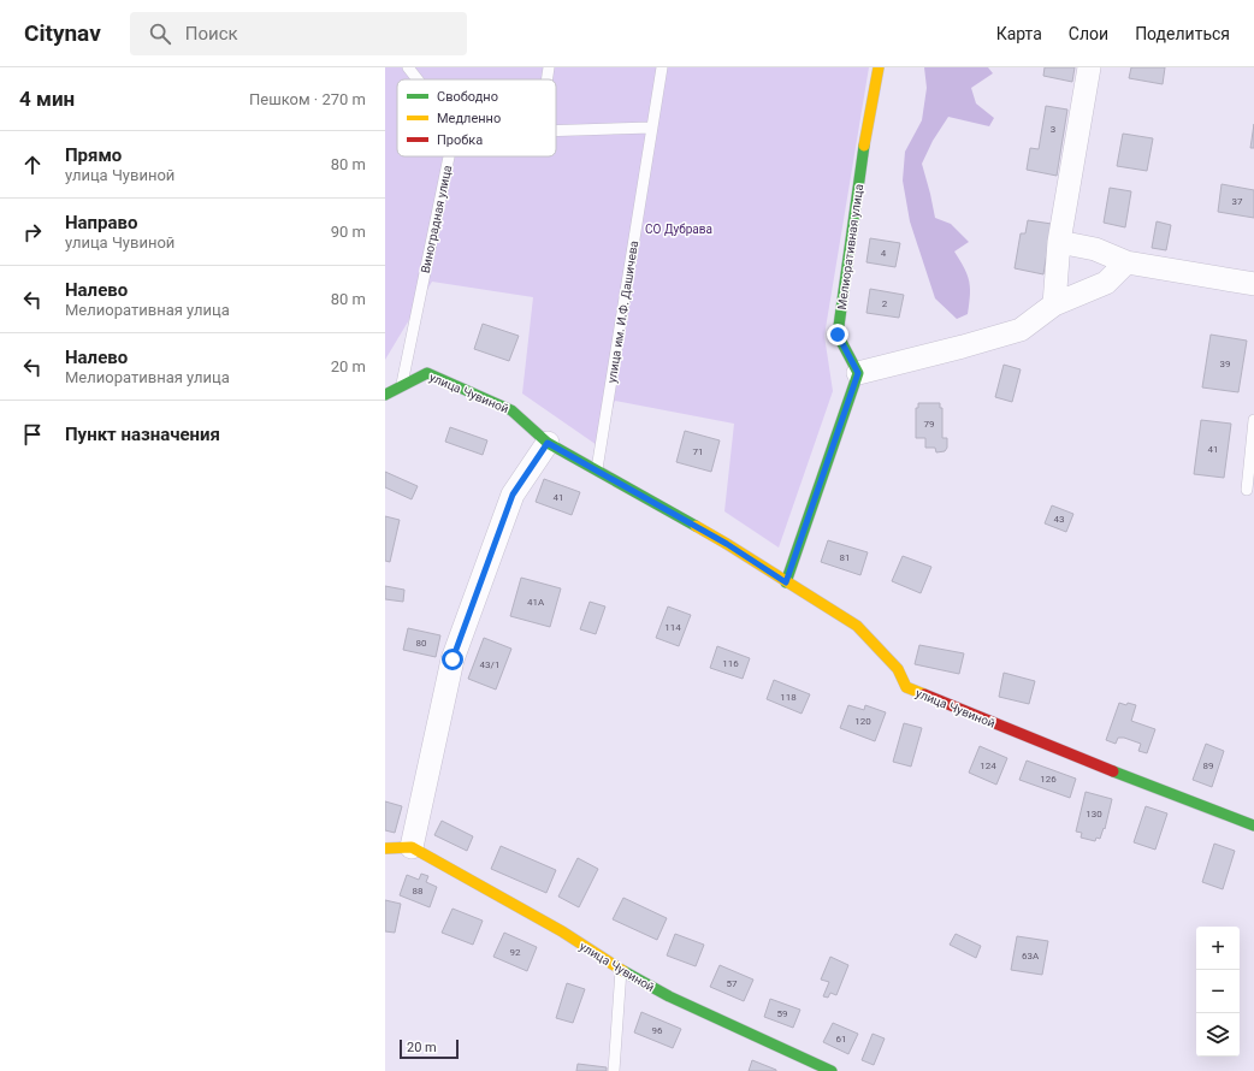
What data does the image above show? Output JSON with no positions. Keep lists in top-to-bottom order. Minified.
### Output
{"streets":{"street":["Мелиоративная улица","улица Чувиной"],"lane":["Виноградная улица","улица им. И.Ф. Дашичева"]},"crossings":[["Виноградная улица","улица Чувиной"],["улица им. И.Ф. Дашичева","улица Чувиной"]],"parks":["СО Дубрава"],"house_numbers":["3","37","4","2","39","79","41","71","41","43","81","41А","114","80","116","43/1","118","120","124","89","126","130","88","92","63А","57","59","96","61"],"legend":["Свободно","Медленно","Пробка"],"scale_bar":"20 m","page":{"header":"Citynav","search":"Поиск","nav":["Карта","Слои","Поделиться"],"heading":["4 мин","Пешком · 270 m"],"list":[["Прямо","улица Чувиной","80 m"],["Направо","улица Чувиной","90 m"],["Налево","Мелиоративная улица","80 m"],["Налево","Мелиоративная улица","20 m"],"Пункт назначения"],"map_buttons":["+","−"],"scale":"20 m"}}
